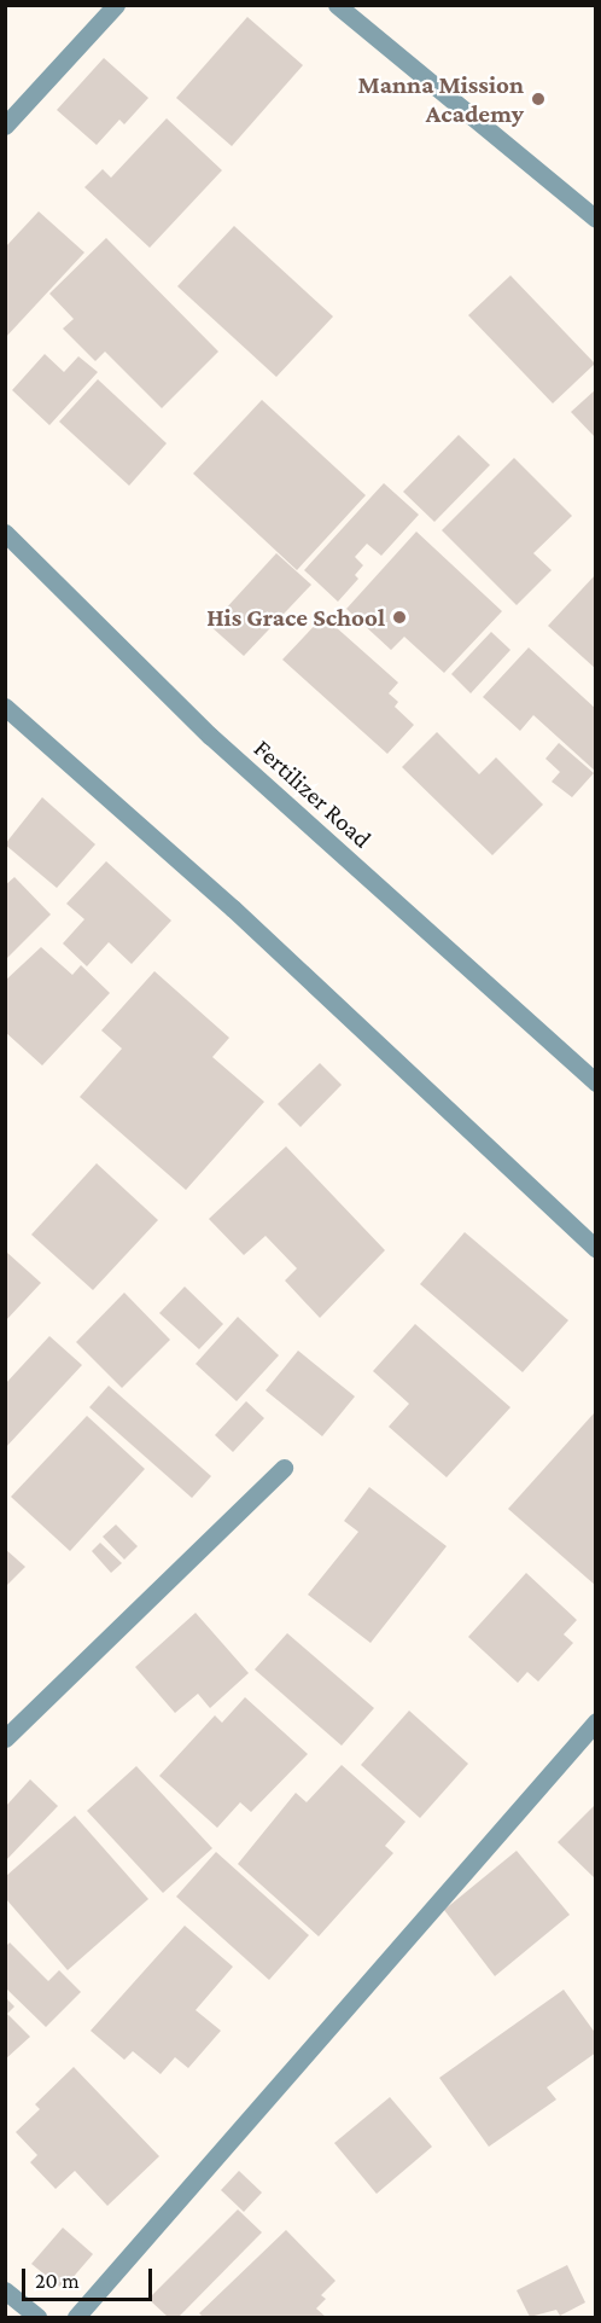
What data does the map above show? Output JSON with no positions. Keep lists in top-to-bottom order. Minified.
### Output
{"streets":{"street":["Fertilizer Road"]},"places":["Manna Mission Academy","His Grace School"],"scale_bar":"20 m"}
